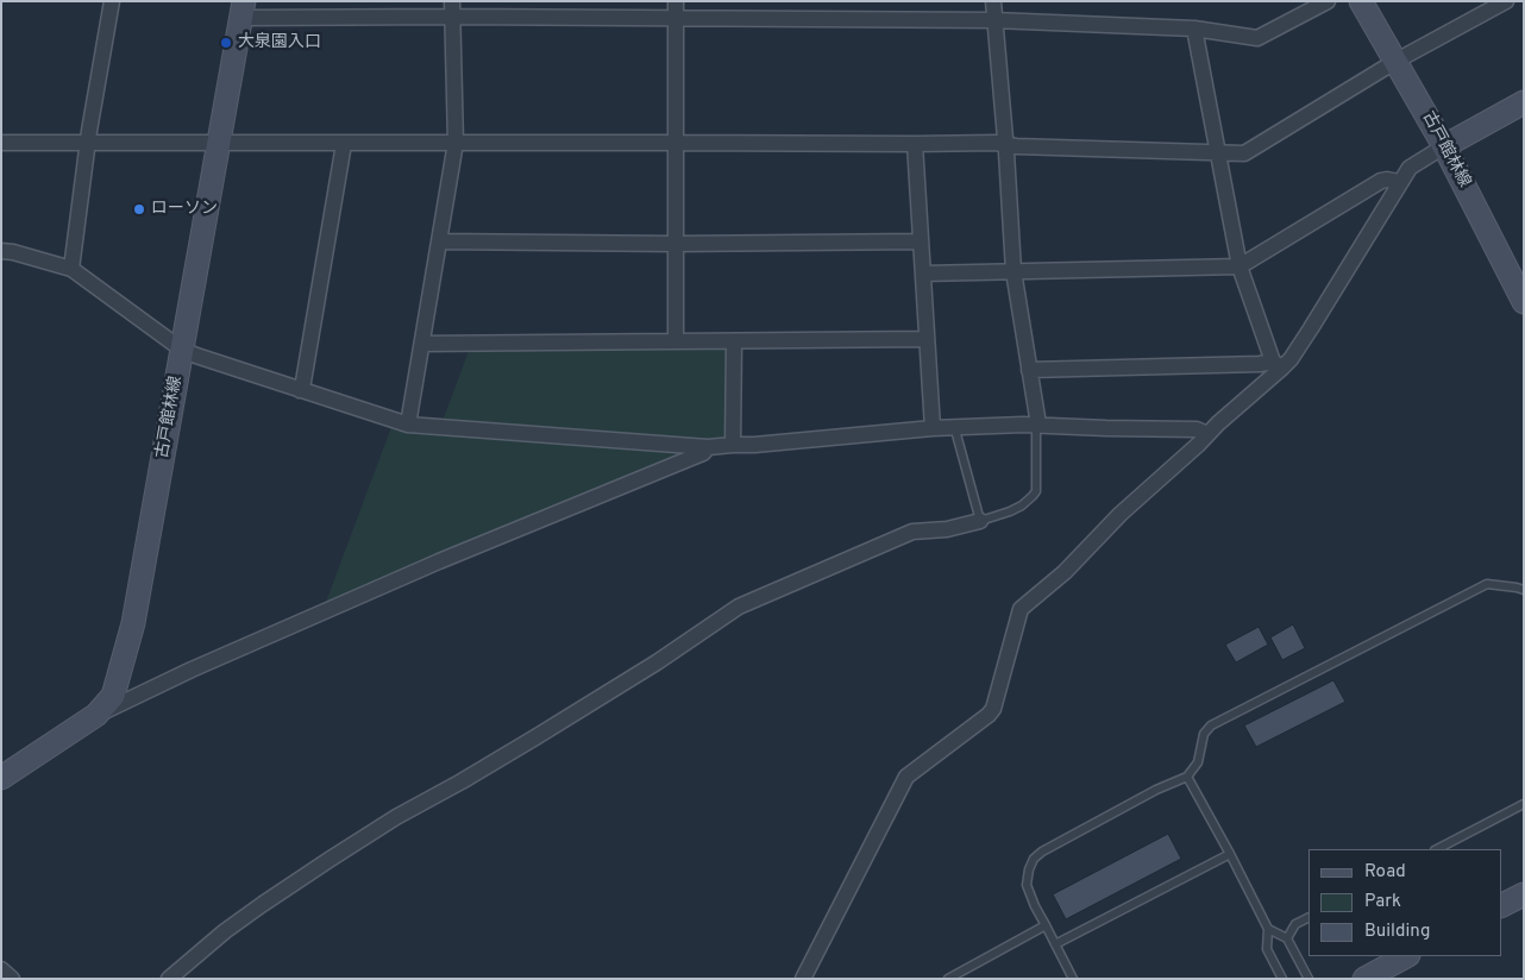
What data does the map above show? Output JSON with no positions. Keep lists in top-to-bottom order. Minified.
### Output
{"streets":{"main road":["古戸館林線"]},"places":["大泉園入口","ローソン"],"legend":["Road","Park","Building"]}
